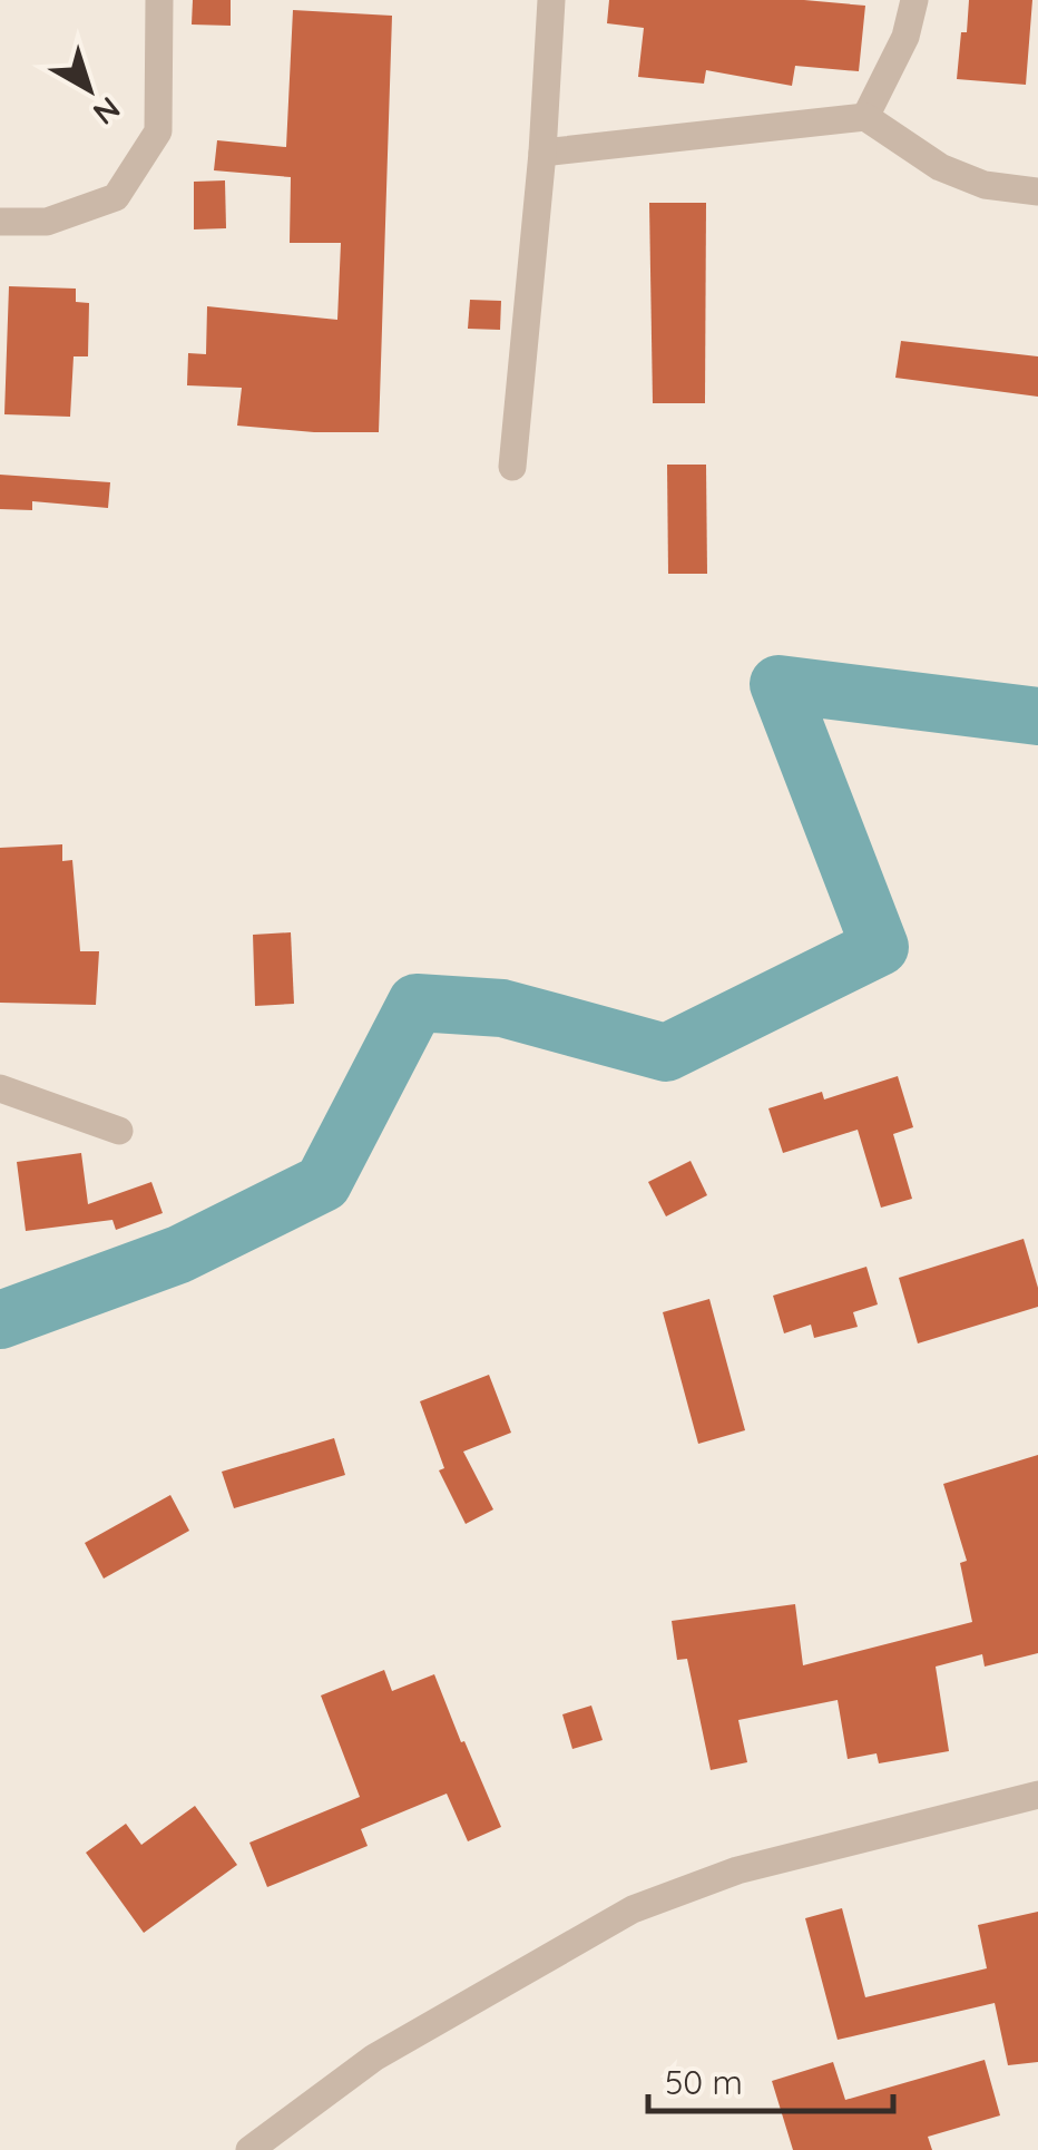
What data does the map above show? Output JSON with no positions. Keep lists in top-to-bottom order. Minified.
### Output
{"scale_bar":"50 m","north":"bottom right"}
